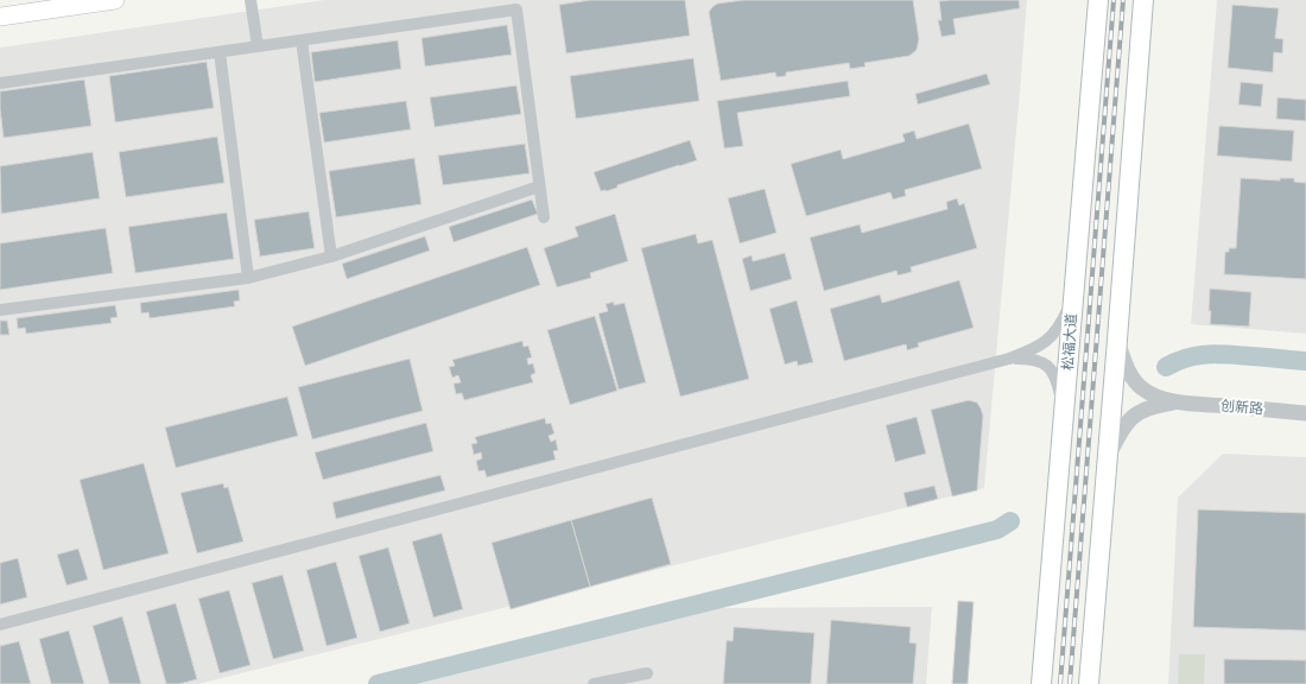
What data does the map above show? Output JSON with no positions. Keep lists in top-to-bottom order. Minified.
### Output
{"streets":{"main road":["松福大道"],"street":["创新路"]}}
